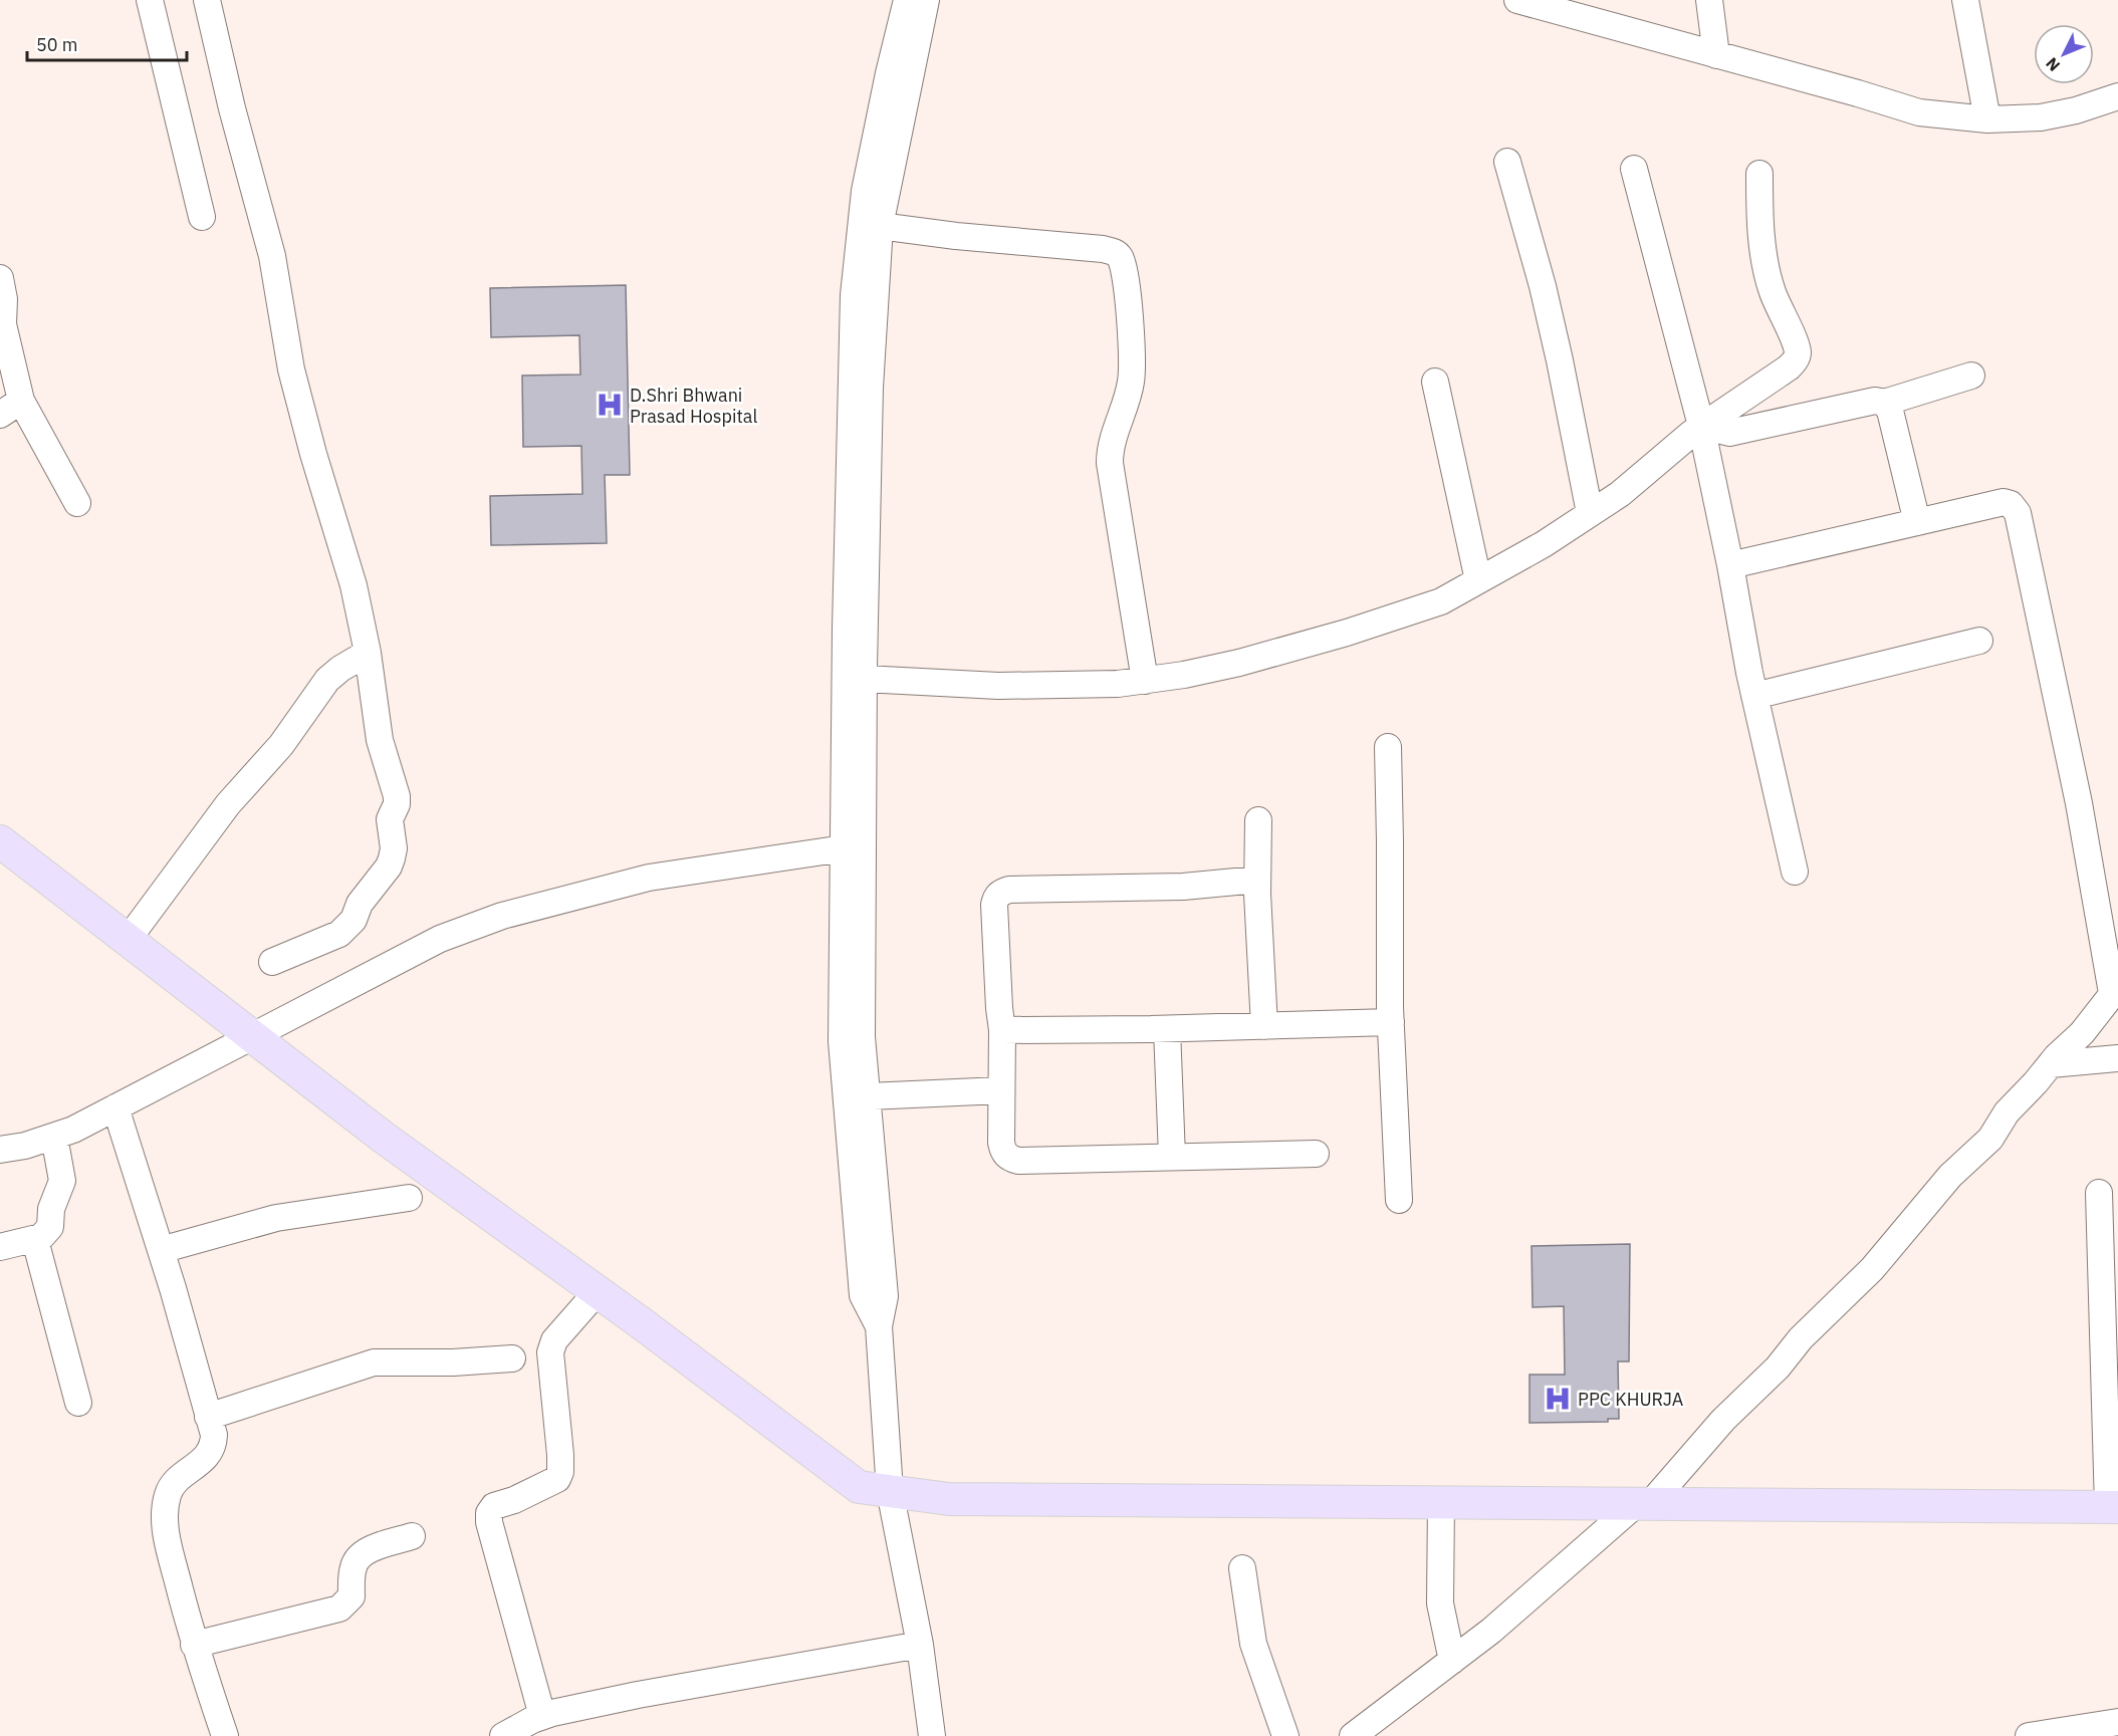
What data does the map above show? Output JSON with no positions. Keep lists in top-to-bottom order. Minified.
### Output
{"places":{"hospital":["D.Shri Bhwani Prasad Hospital","PPC KHURJA"]},"scale_bar":"50 m","north":"bottom left"}
